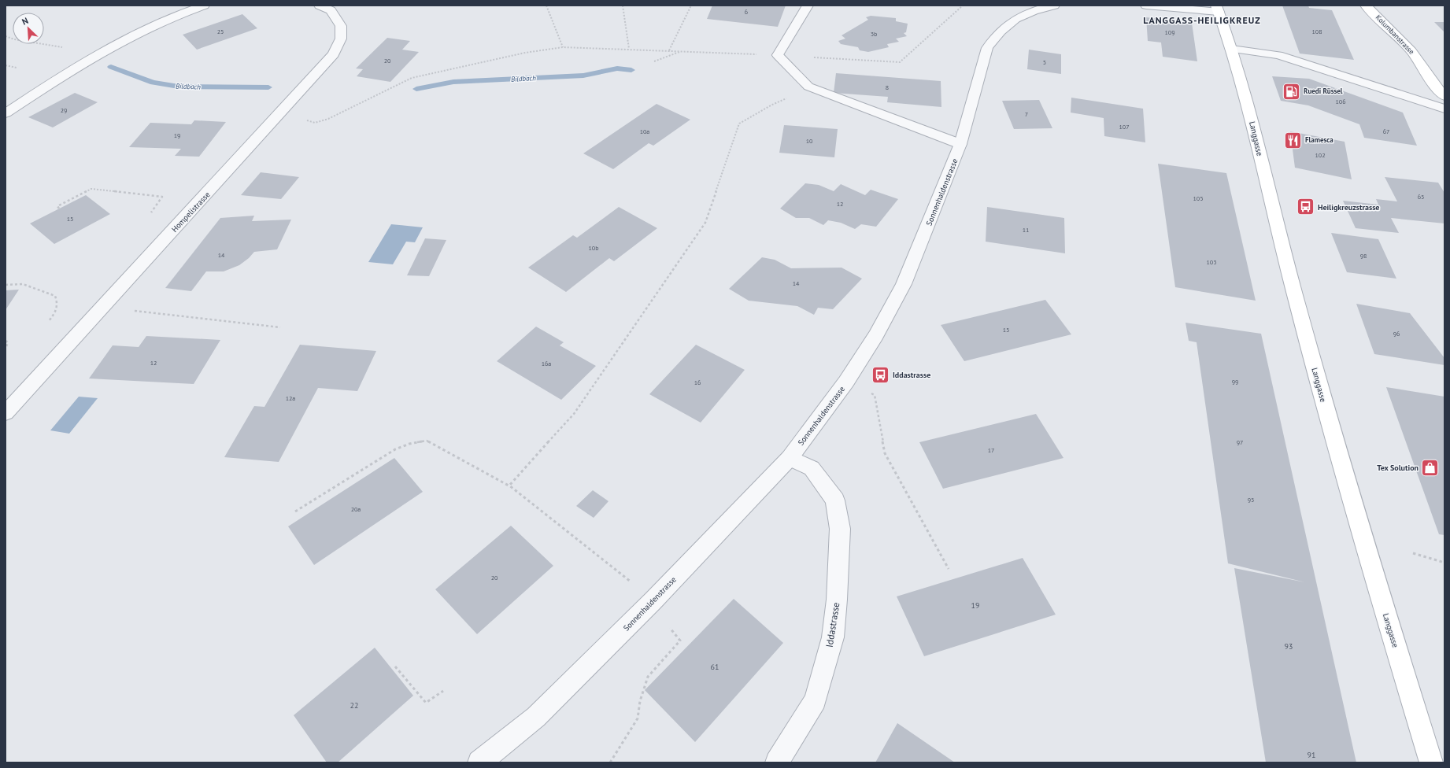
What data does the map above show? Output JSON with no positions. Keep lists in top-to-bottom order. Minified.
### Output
{"streets":{"main road":["Kolumbanstrasse","Langgasse"],"street":["Sonnenhaldenstrasse","Hompelistrasse","Iddastrasse"]},"crossings":[["Sonnenhaldenstrasse","Iddastrasse"]],"districts":["LANGGASS-HEILIGKREUZ"],"water":["Bildbach"],"places":{"fuel station":["Ruedi Rüssel"],"restaurant":["Flamesca"],"bus stop":["Heiligkreuzstrasse","Iddastrasse"],"shop":["Tex Solution"]},"house_numbers":["6","25","108","109","3b","20","5","8","106","29","7","107","10a","67","19","10","102","65","105","12","15","11","10b","14","98","103","14","15","96","12","16a","99","16","12a","97","17","95","20a","20","19","93","61","22","91"],"north":"top left"}
